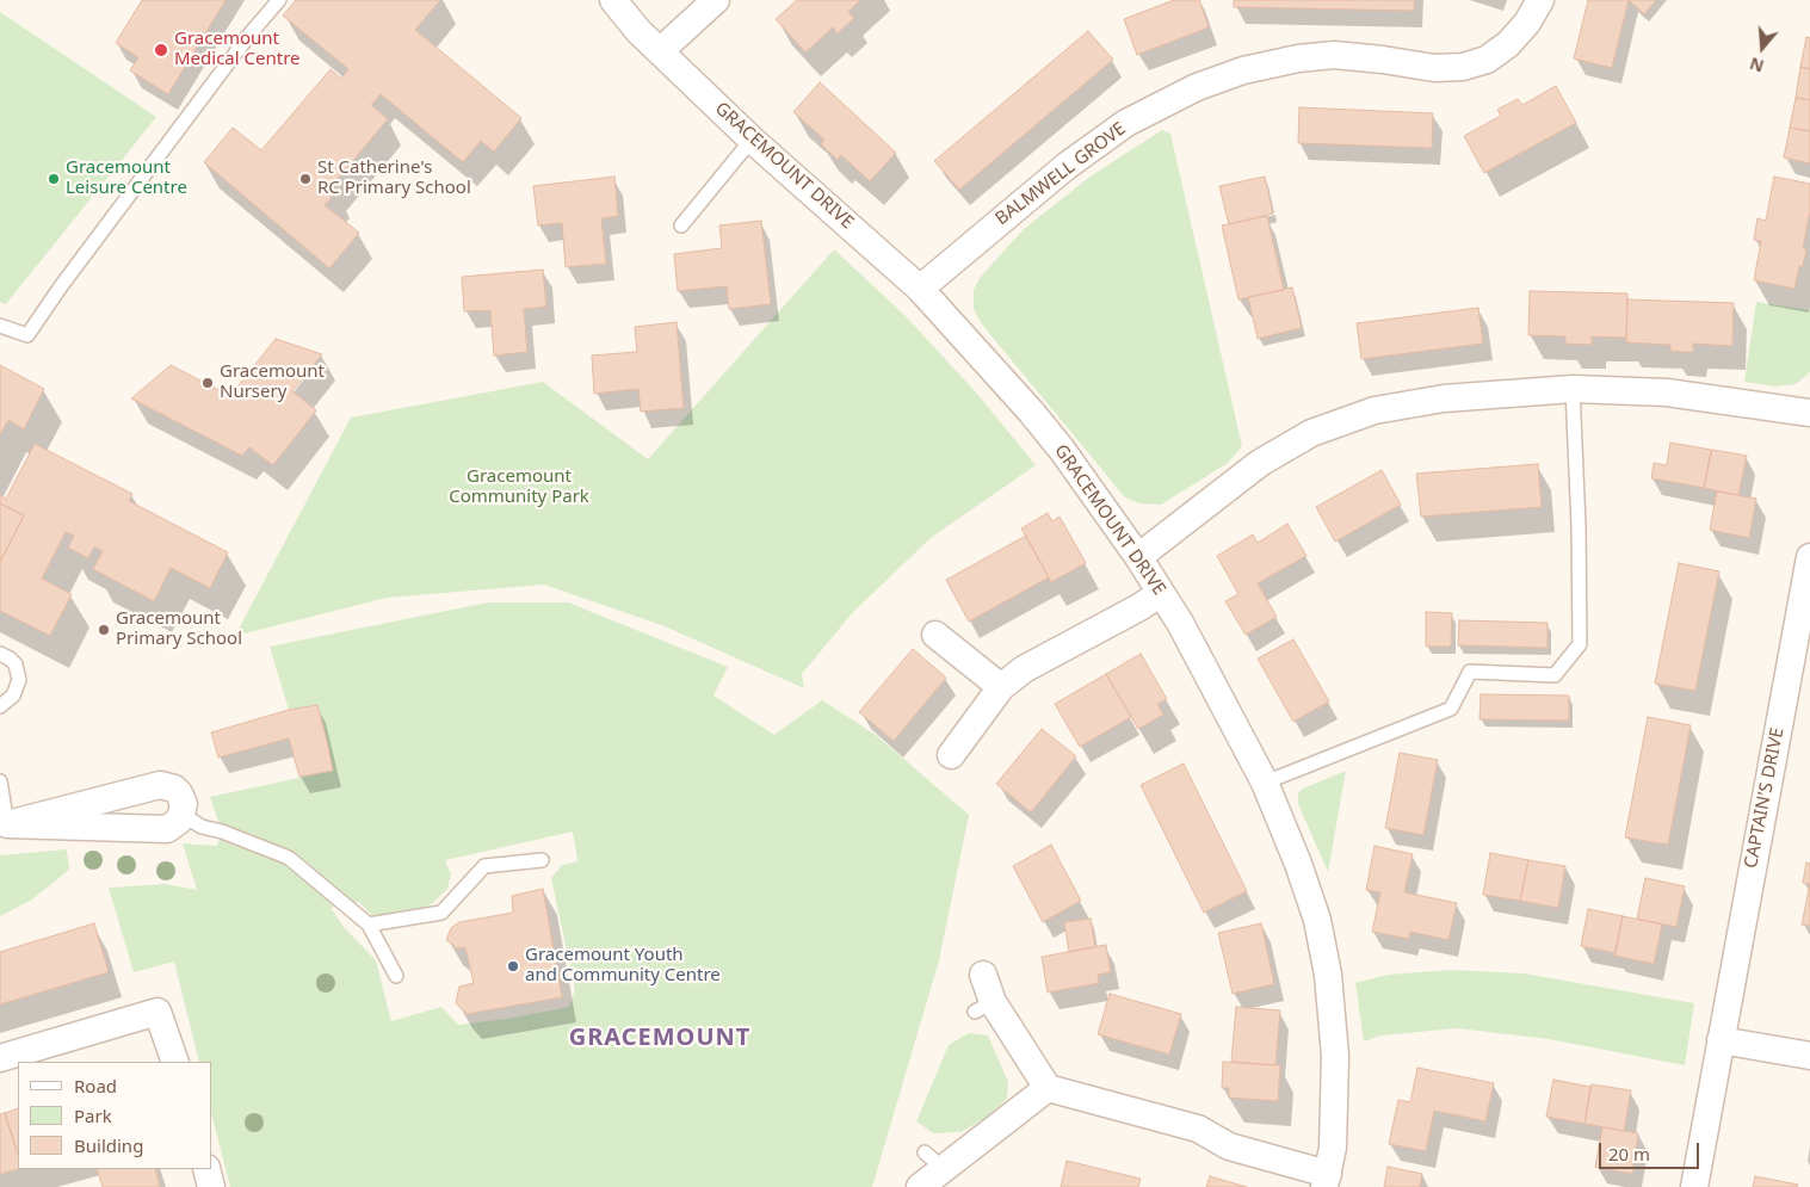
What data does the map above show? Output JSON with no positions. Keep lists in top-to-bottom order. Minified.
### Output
{"streets":{"street":["GRACEMOUNT DRIVE","BALMWELL GROVE","CAPTAIN'S DRIVE"]},"crossings":[["GRACEMOUNT DRIVE","BALMWELL GROVE"]],"districts":["GRACEMOUNT"],"parks":["Gracemount Community Park"],"places":["Gracemount Medical Centre","Gracemount Leisure Centre","St Catherine's RC Primary School","Gracemount Nursery","Gracemount Primary School","Gracemount Youth and Community Centre"],"legend":["Road","Park","Building"],"scale_bar":"20 m","north":"bottom"}
